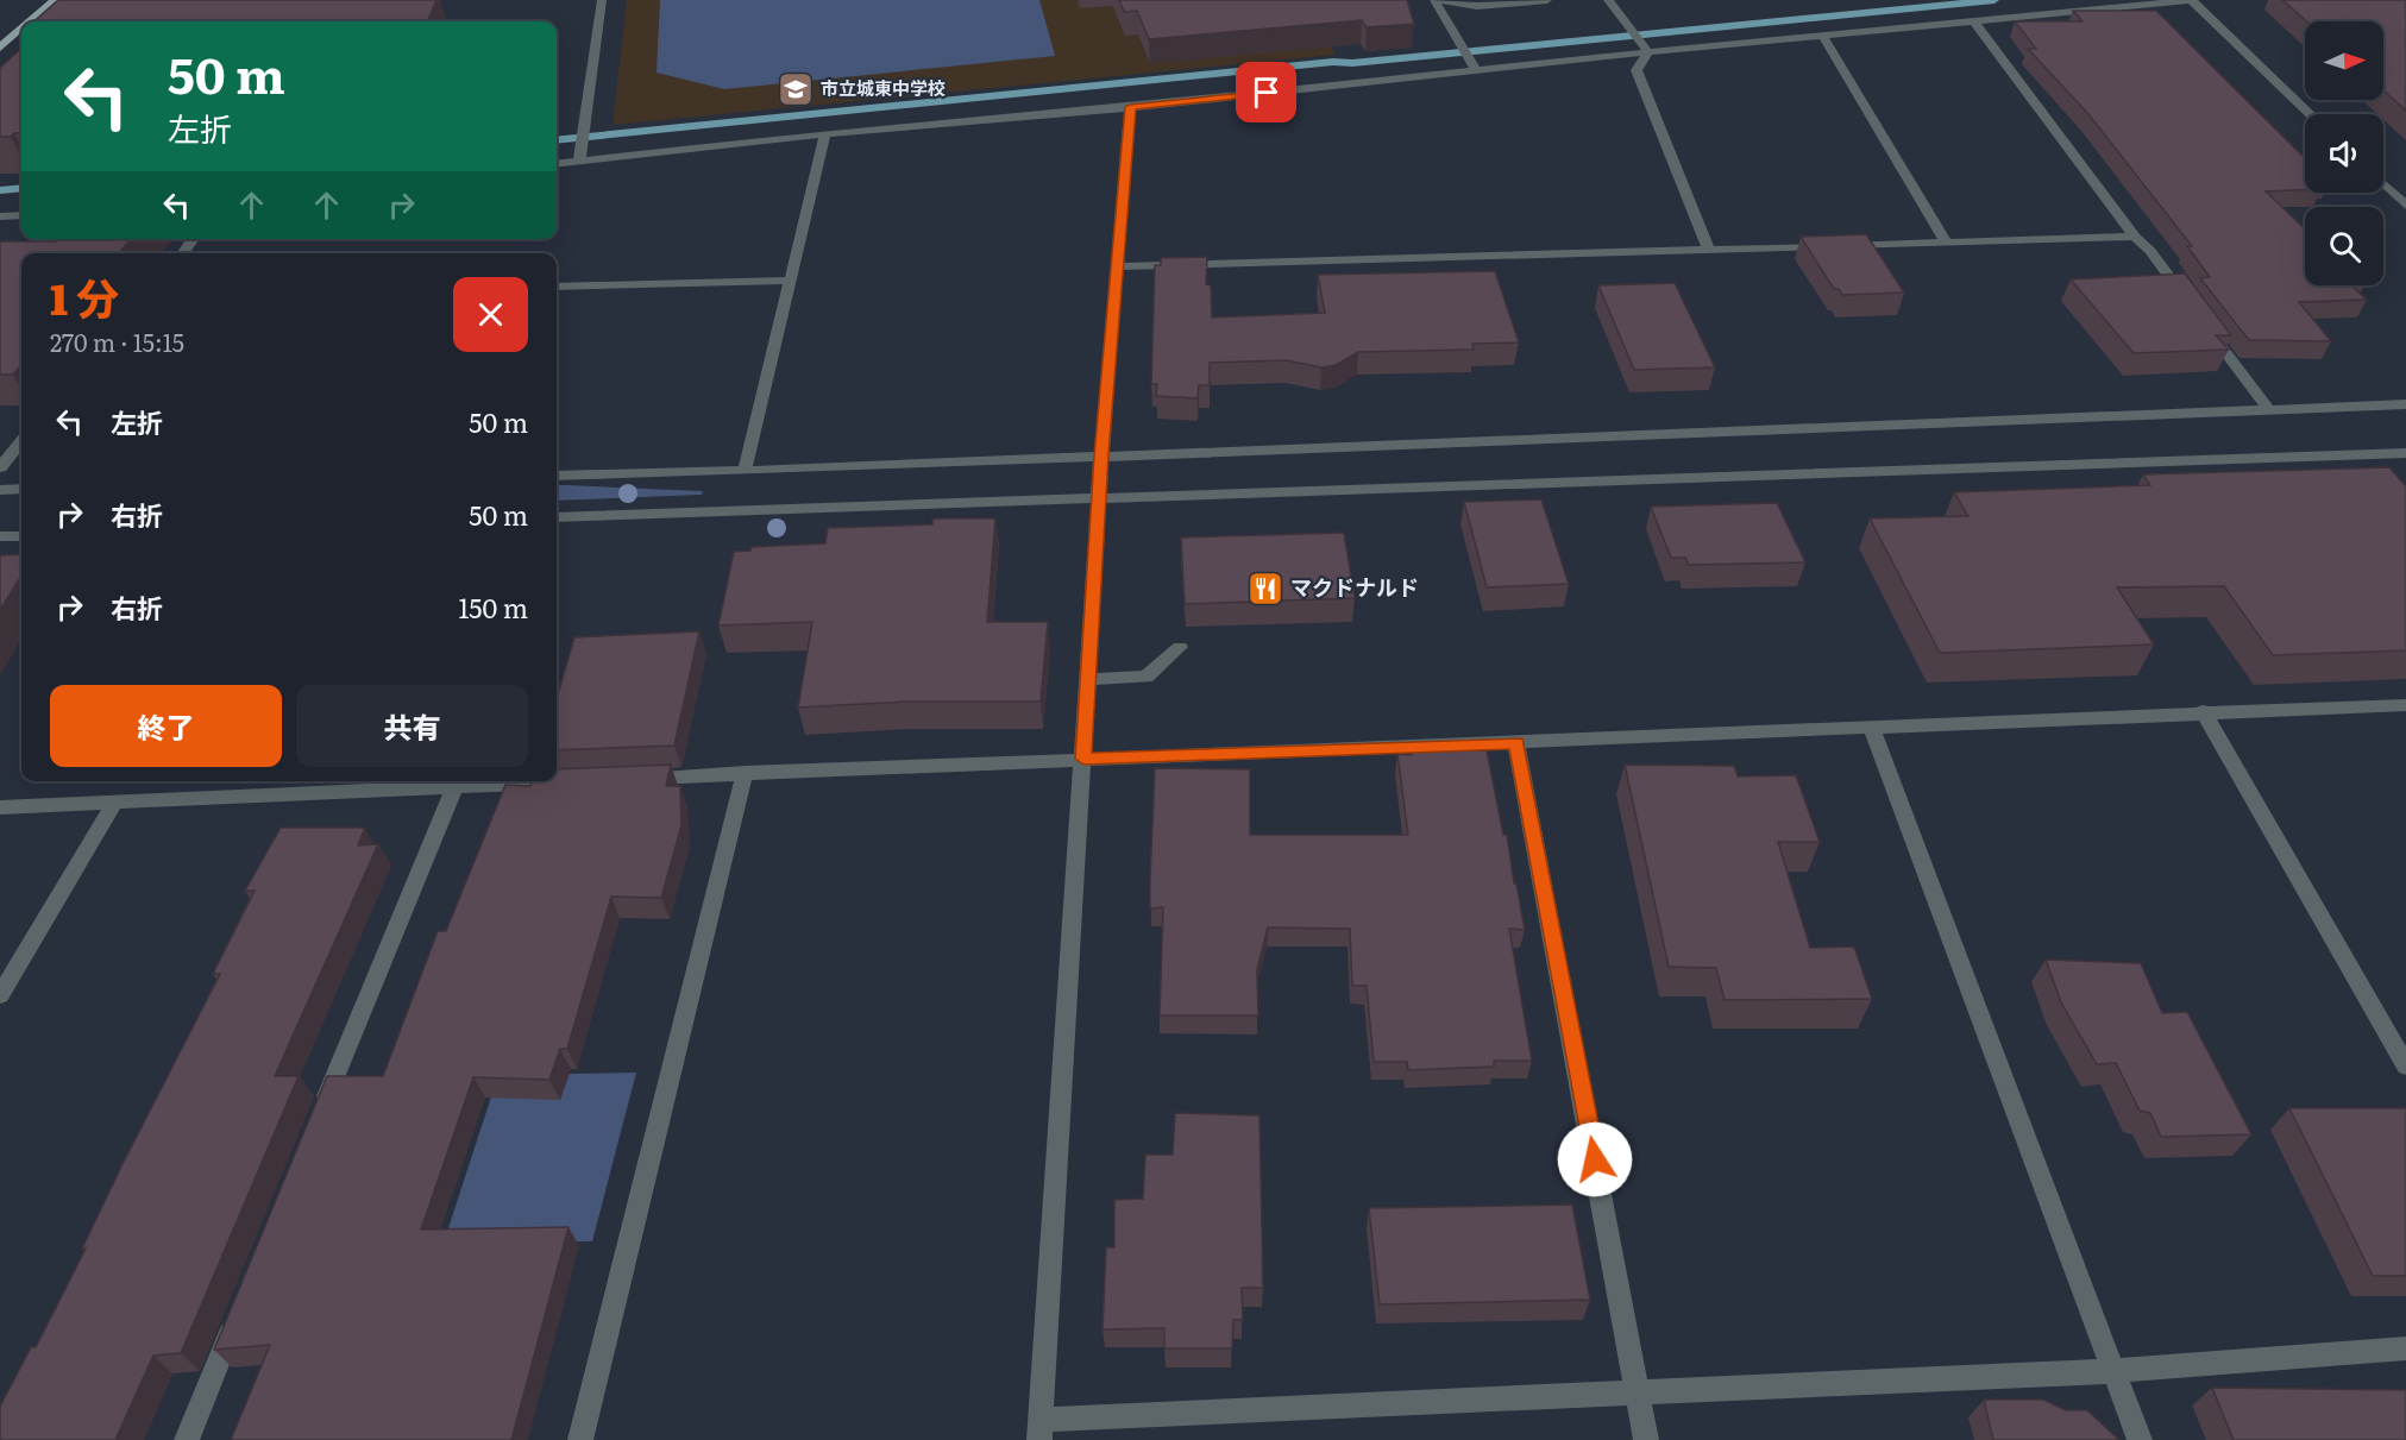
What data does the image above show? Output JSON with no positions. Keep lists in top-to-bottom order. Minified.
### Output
{"places":{"school or university":["市立城東中学校"],"restaurant":["マクドナルド"]},"north":"right","page":{"turn":["50 m","左折"],"heading":["1 分","270 m · 15:15"],"list":[{"name":"左折","value":"50 m"},{"name":"右折","value":"50 m"},{"name":"右折","value":"150 m"}],"buttons":["終了","共有"]}}
